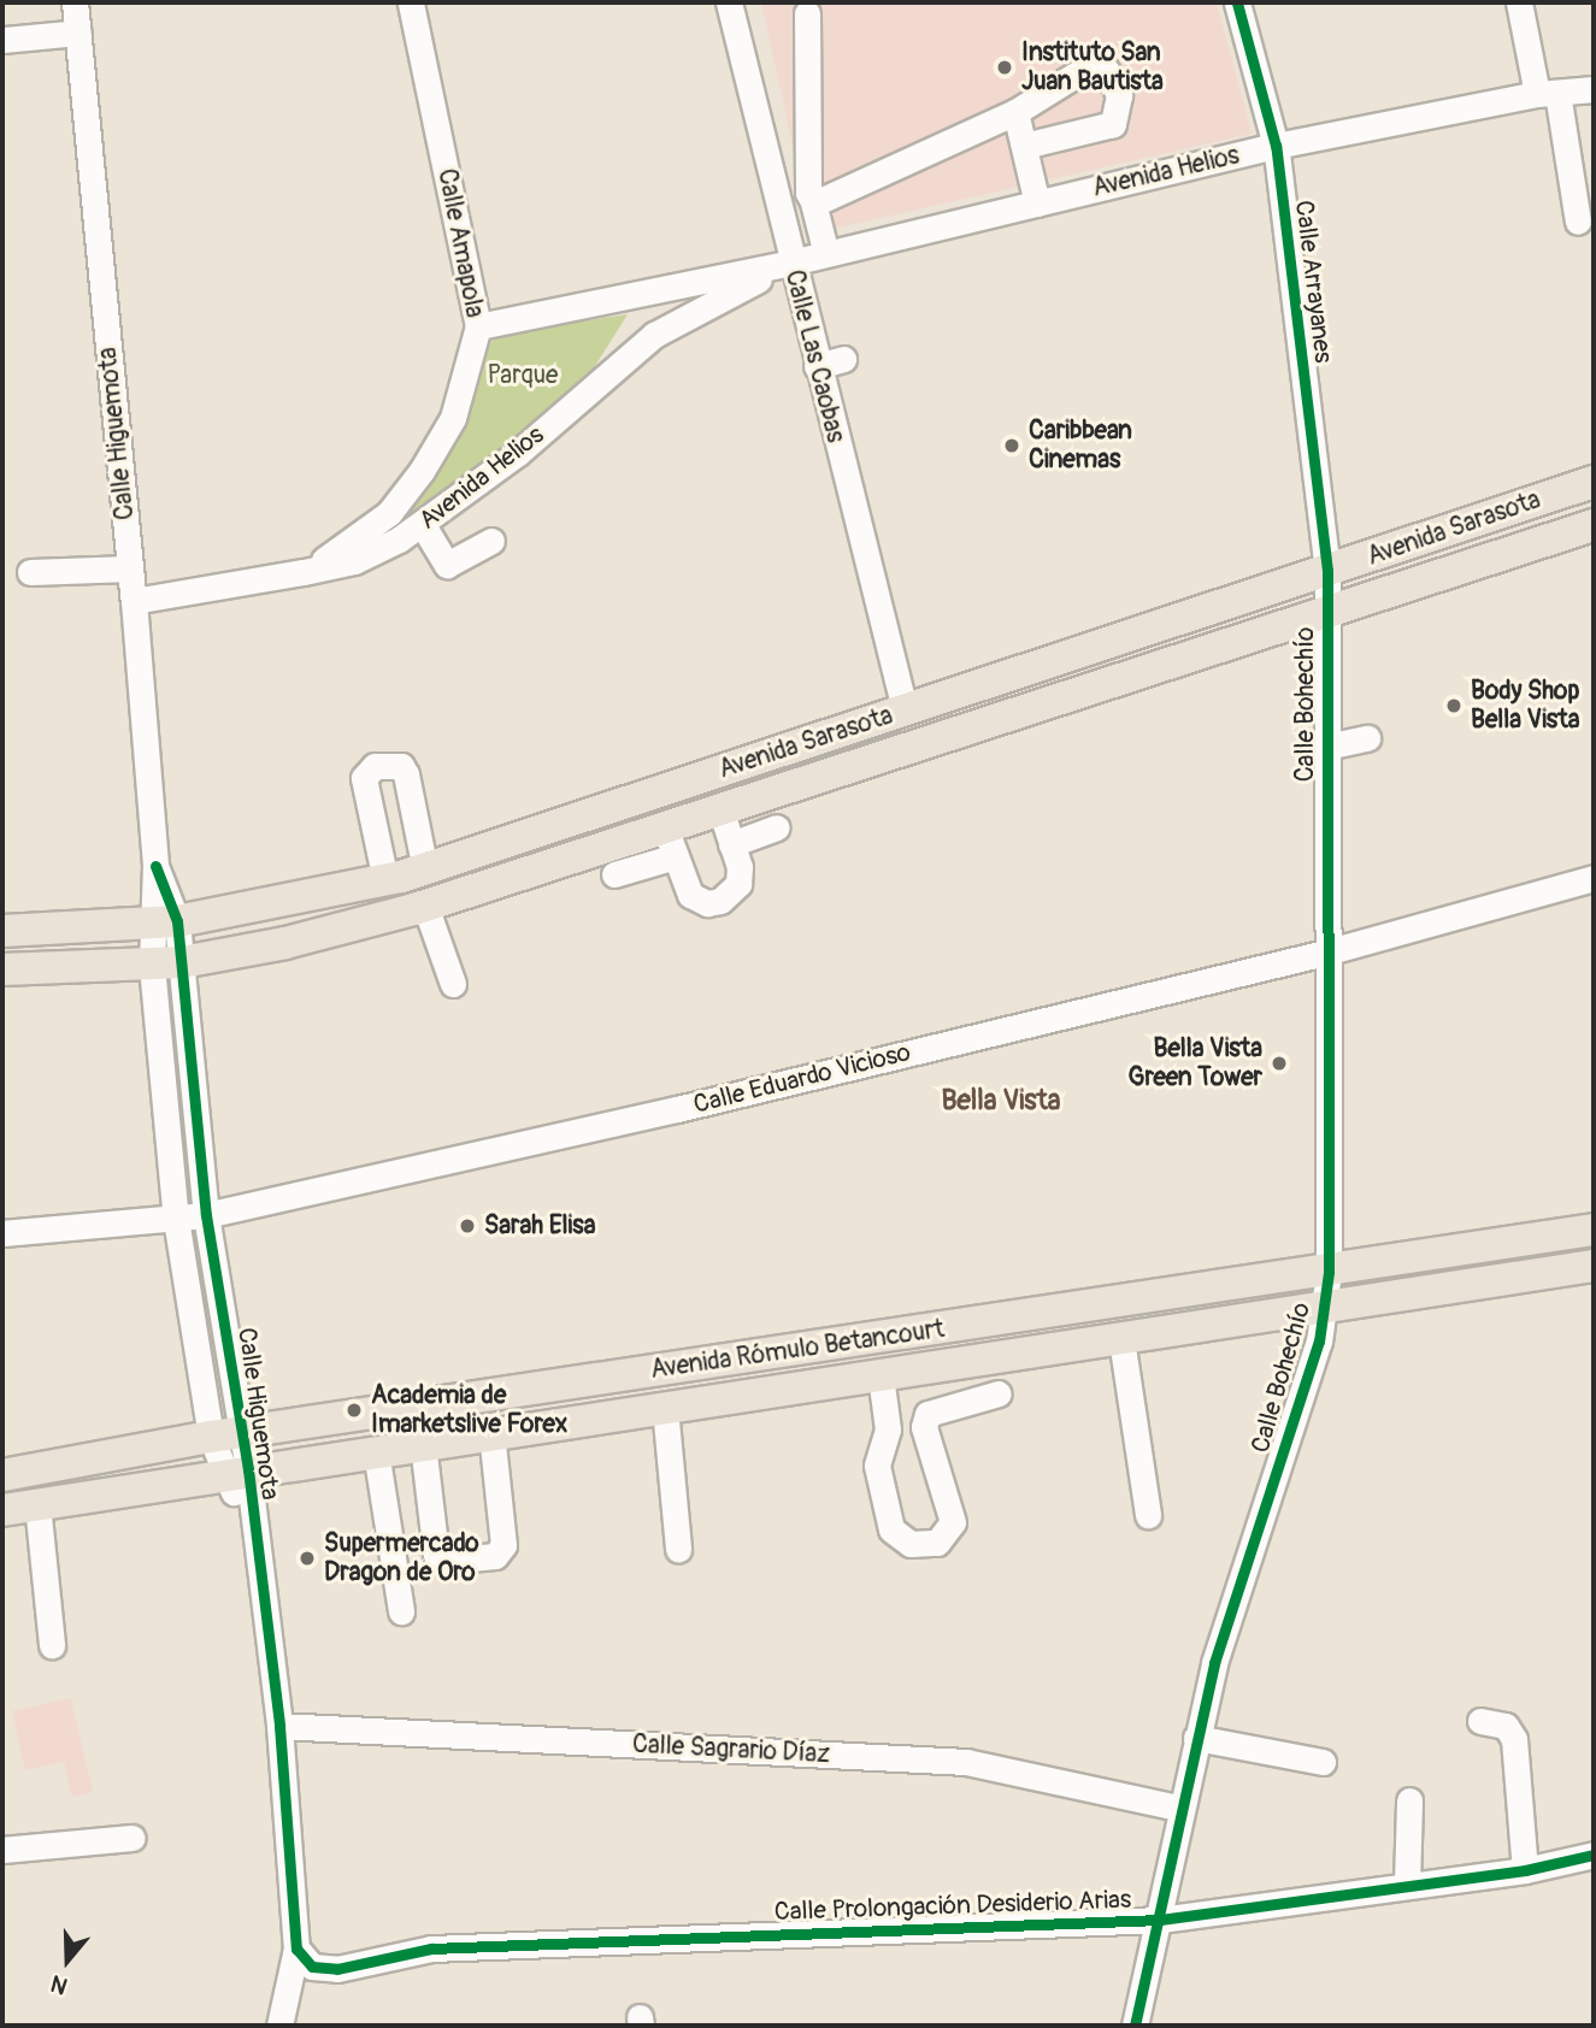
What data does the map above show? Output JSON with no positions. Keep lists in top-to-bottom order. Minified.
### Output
{"streets":{"main road":["Avenida Sarasota","Avenida Rómulo Betancourt"],"street":["Avenida Helios","Calle Amapola","Calle Arrayanes","Calle Las Caobas","Calle Higuemota","Calle Bohechío","Calle Eduardo Vicioso","Calle Sagrario Díaz","Calle Prolongación Desiderio Arias"]},"crossings":[["Avenida Helios","Calle Amapola"],["Avenida Helios","Calle Arrayanes"],["Avenida Helios","Calle Las Caobas"],["Avenida Helios","Calle Higuemota"],["Calle Arrayanes","Avenida Sarasota"],["Calle Arrayanes","Calle Bohechío"],["Calle Las Caobas","Avenida Sarasota"],["Calle Higuemota","Avenida Sarasota"],["Calle Higuemota","Calle Eduardo Vicioso"],["Calle Higuemota","Avenida Rómulo Betancourt"],["Calle Higuemota","Calle Sagrario Díaz"],["Calle Higuemota","Calle Prolongación Desiderio Arias"],["Avenida Sarasota","Calle Bohechío"],["Calle Bohechío","Calle Eduardo Vicioso"],["Calle Bohechío","Avenida Rómulo Betancourt"],["Calle Bohechío","Calle Sagrario Díaz"],["Calle Bohechío","Calle Prolongación Desiderio Arias"]],"districts":["Bella Vista"],"parks":["Parque"],"places":["Instituto San Juan Bautista","Caribbean Cinemas","Body Shop Bella Vista","Bella Vista Green Tower","Sarah Elisa","Academia de Imarketslive Forex","Supermercado Dragon de Oro"],"north":"bottom"}
